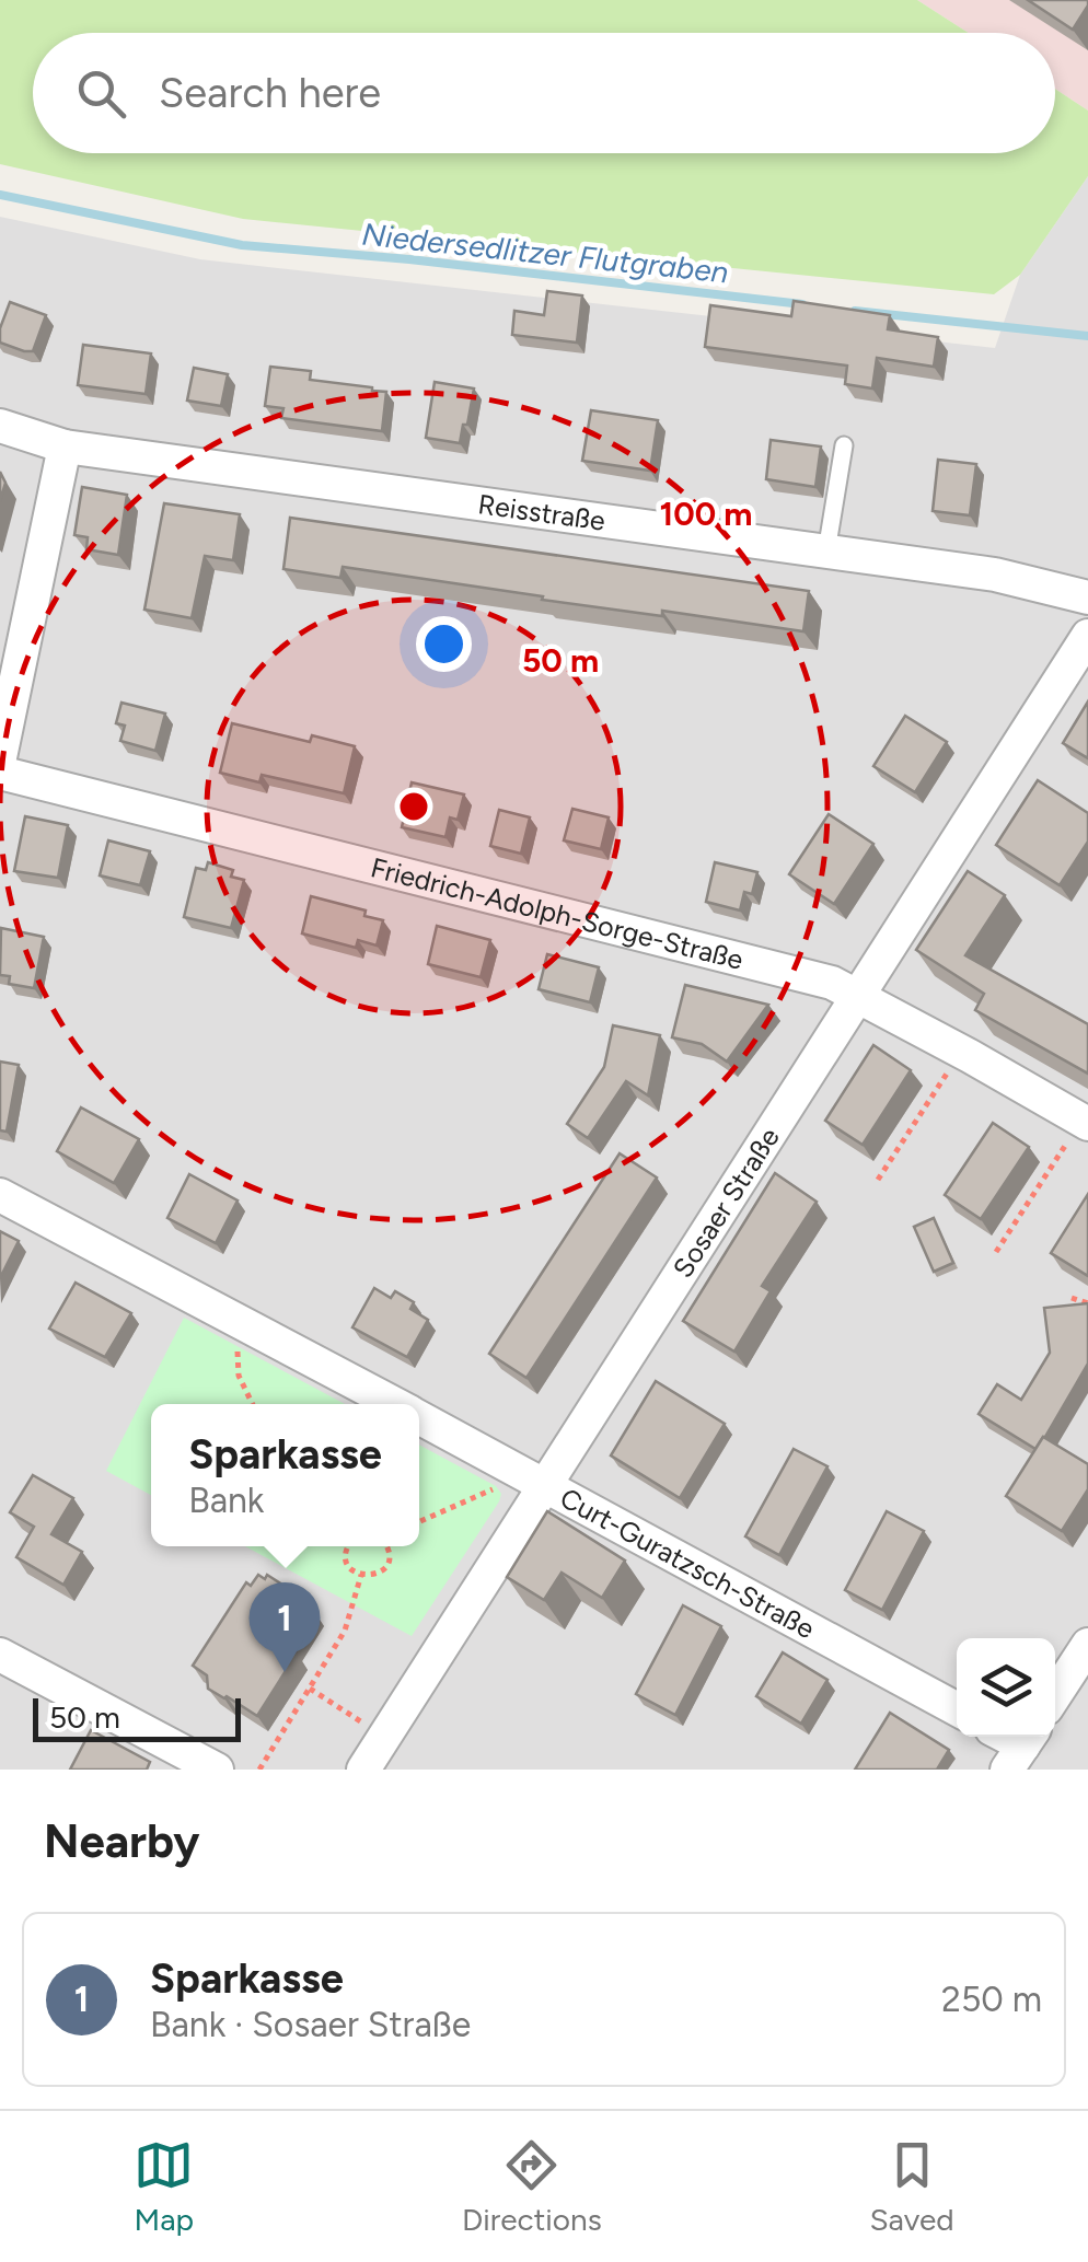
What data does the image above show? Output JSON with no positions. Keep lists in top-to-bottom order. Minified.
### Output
{"streets":{"street":["Reisstraße","Friedrich-Adolph-Sorge-Straße","Sosaer Straße","Curt-Guratzsch-Straße"]},"crossings":[["Friedrich-Adolph-Sorge-Straße","Sosaer Straße"],["Sosaer Straße","Curt-Guratzsch-Straße"]],"water":["Niedersedlitzer Flutgraben"],"scale_bar":"50 m","page":{"search":"Search here","popup":["Sparkasse","Bank"],"pins":"1","scale":"50 m","heading":"Nearby","list":[{"mark":"1","name":"Sparkasse","note":"Bank · Sosaer Straße","value":"250 m"}],"nav":["Map","Directions","Saved"]},"rings":["100 m","50 m"]}
